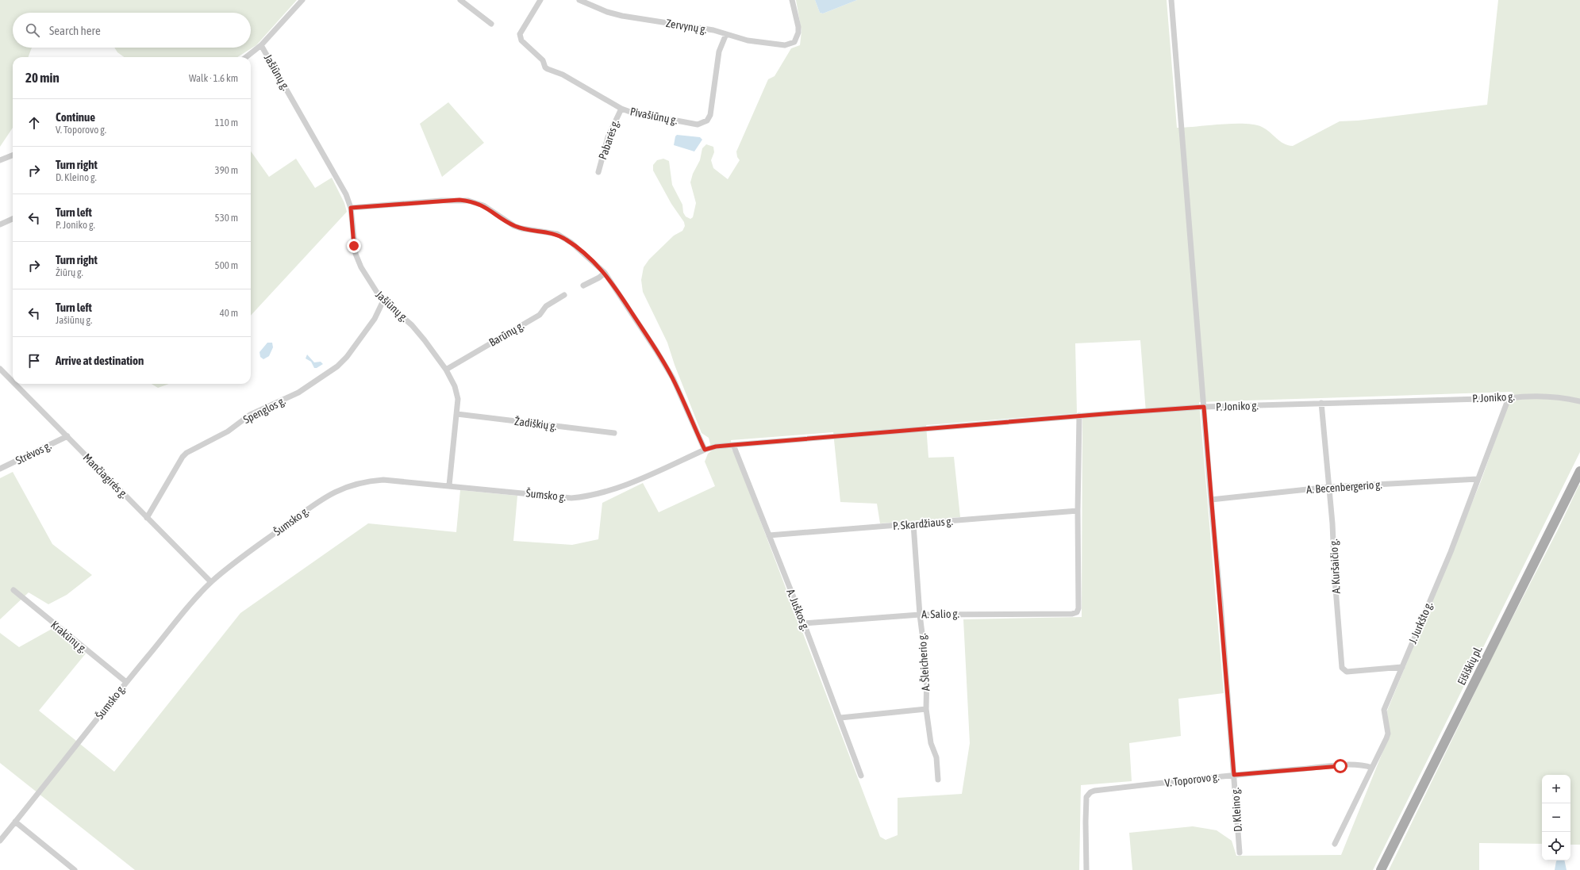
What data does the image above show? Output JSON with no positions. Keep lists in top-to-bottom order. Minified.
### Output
{"streets":{"main road":["Eišiškių pl."],"street":["Zervynų g.","Jašiūnų g.","Pivašiūnų g.","Pabarės g.","Barūnų g.","P. Joniko g.","Spenglos g.","Žadiškių g.","Strėvos g.","Mančiagirės g.","A. Becenbergerio g.","Šumsko g.","P. Skardžiaus g.","A. Kuršaičio g.","A. Juškos g.","A. Salio g.","J. Jurkšto g.","Krakūnų g.","A. Šleicherio g.","V. Toporovo g.","D. Kleino g."]},"crossings":[["Zervynų g.","Pivašiūnų g."],["Jašiūnų g.","Barūnų g."],["Jašiūnų g.","Spenglos g."],["Jašiūnų g.","Žadiškių g."],["Jašiūnų g.","Šumsko g."],["Pivašiūnų g.","Pabarės g."],["P. Joniko g.","Šumsko g."],["P. Joniko g.","A. Kuršaičio g."],["P. Joniko g.","A. Juškos g."],["P. Joniko g.","J. Jurkšto g."],["P. Joniko g.","D. Kleino g."],["Spenglos g.","Mančiagirės g."],["Strėvos g.","Mančiagirės g."],["Mančiagirės g.","Šumsko g."],["A. Becenbergerio g.","A. Kuršaičio g."],["A. Becenbergerio g.","J. Jurkšto g."],["A. Becenbergerio g.","D. Kleino g."],["Šumsko g.","Krakūnų g."],["P. Skardžiaus g.","A. Juškos g."],["P. Skardžiaus g.","A. Salio g."],["P. Skardžiaus g.","A. Šleicherio g."],["A. Kuršaičio g.","J. Jurkšto g."],["A. Juškos g.","A. Salio g."],["A. Salio g.","A. Šleicherio g."],["J. Jurkšto g.","V. Toporovo g."],["V. Toporovo g.","D. Kleino g."]],"page":{"search":"Search here","heading":["20 min","Walk · 1.6 km"],"list":[["Continue","V. Toporovo g.","110 m"],["Turn right","D. Kleino g.","390 m"],["Turn left","P. Joniko g.","530 m"],["Turn right","Žiūrų g.","500 m"],["Turn left","Jašiūnų g.","40 m"],"Arrive at destination"],"map_buttons":["+","−"]}}
